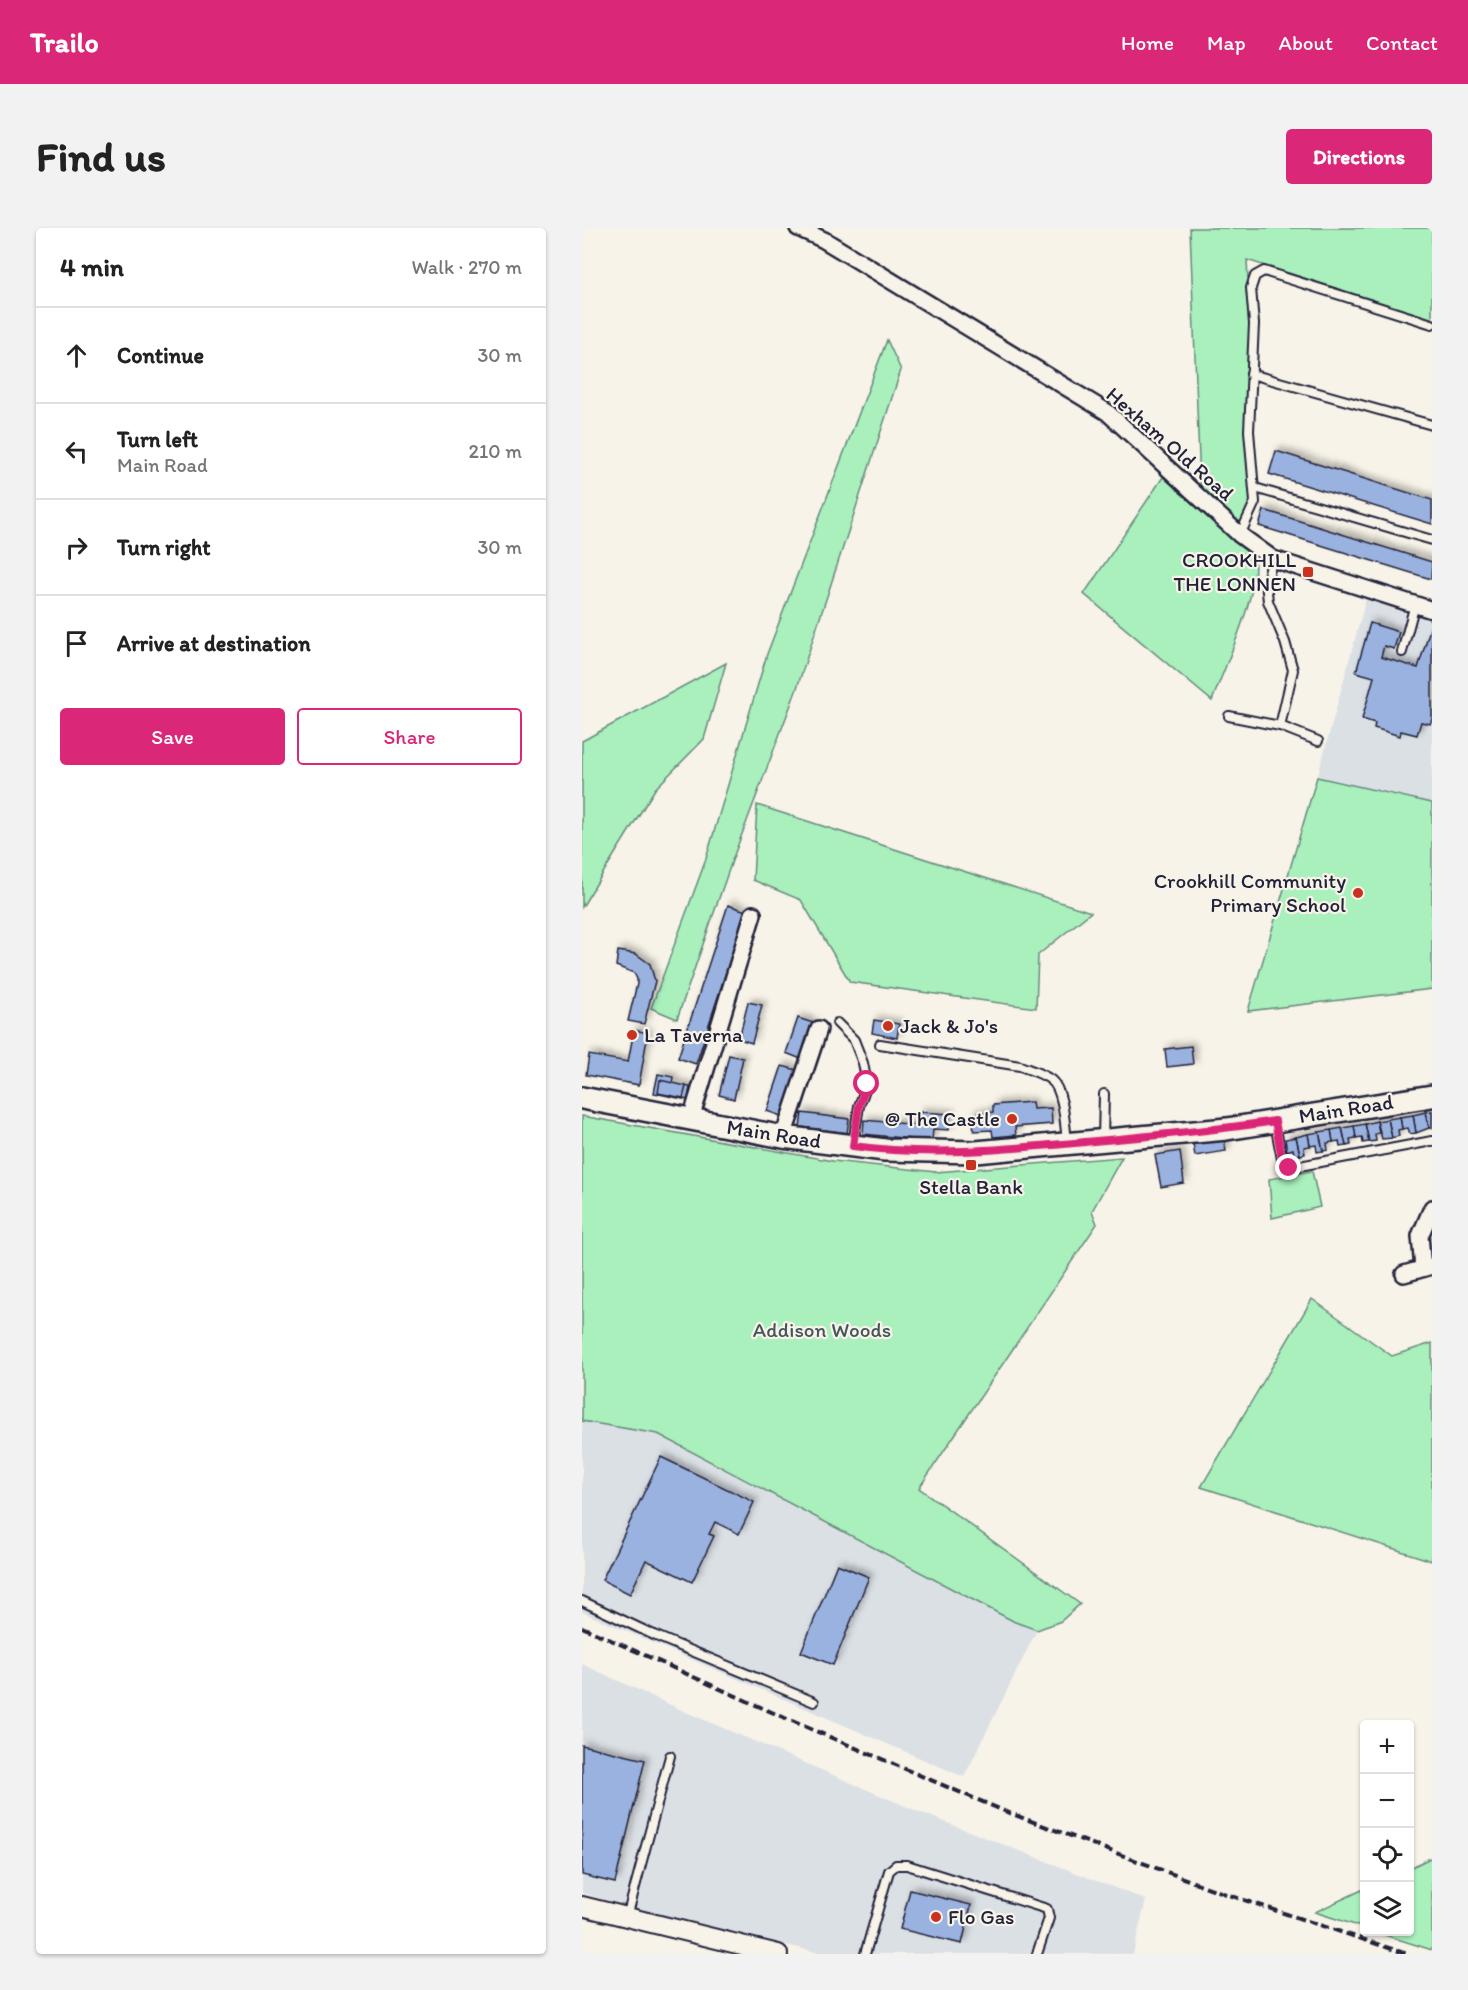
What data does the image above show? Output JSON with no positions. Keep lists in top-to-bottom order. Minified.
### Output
{"streets":{"main road":["Main Road"],"street":["Hexham Old Road"]},"parks":["Addison Woods"],"places":{"transit":["CROOKHILL THE LONNEN","Stella Bank"],"other":["Crookhill Community Primary School","Jack & Jo's","La Taverna","@ The Castle","Flo Gas"]},"page":{"header":"Trailo","nav":["Home","Map","About","Contact"],"buttons":["Directions",["Save","Share"]],"title":"Find us","heading":["4 min","Walk · 270 m"],"list":[["Continue","30 m"],["Turn left","Main Road","210 m"],["Turn right","30 m"],"Arrive at destination"],"map_buttons":["+","−"]}}
